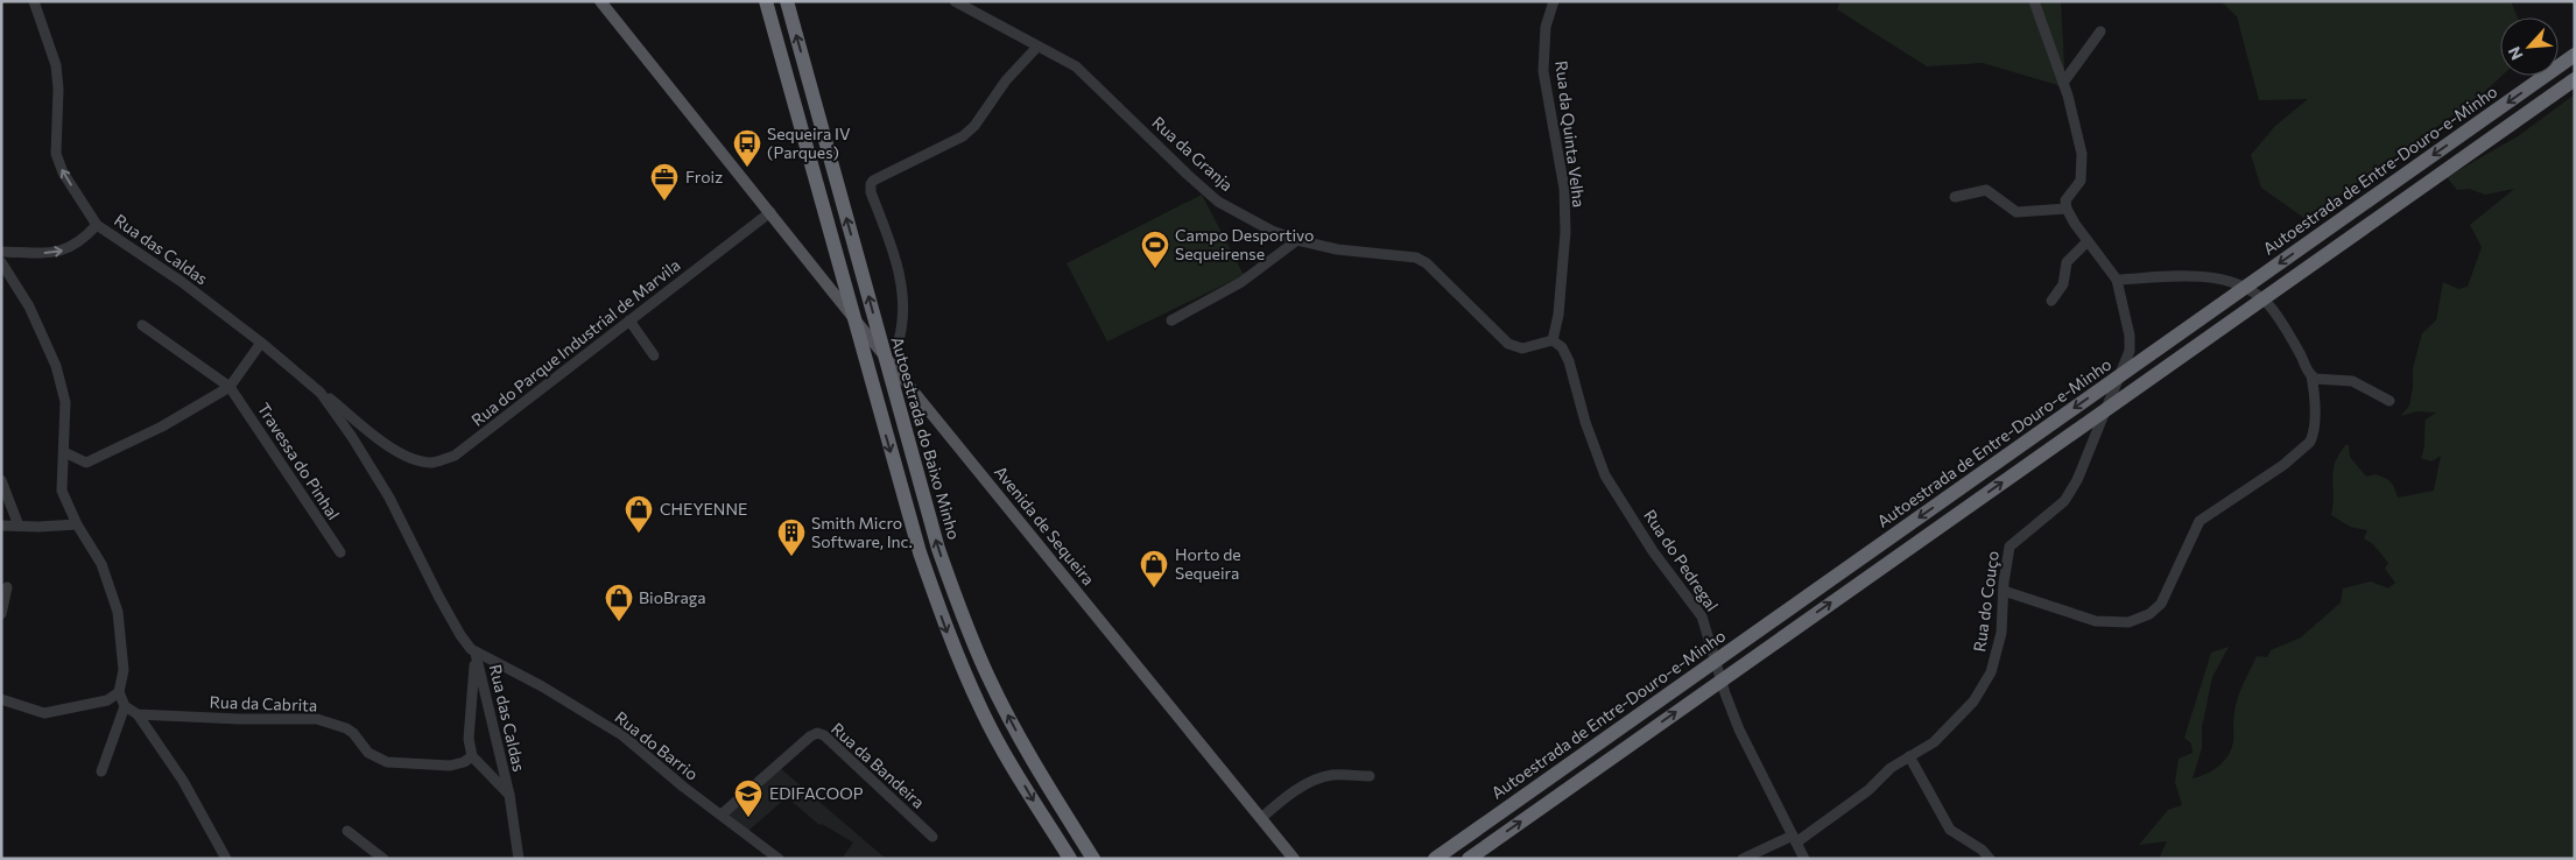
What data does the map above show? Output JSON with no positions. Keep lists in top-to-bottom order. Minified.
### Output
{"streets":{"highway":["Autoestrada de Entre-Douro-e-Minho","Autoestrada do Baixo Minho"],"main road":["Avenida de Sequeira"],"street":["Rua da Quinta Velha","Rua da Granja","Rua das Caldas","Rua do Parque Industrial de Marvila","Travessa do Pinhal","Rua do Pedregal","Rua do Couço","Rua da Cabrita","Rua do Barrio","Rua da Bandeira"]},"crossings":[["Rua da Quinta Velha","Rua da Granja"],["Rua da Quinta Velha","Rua do Pedregal"],["Rua da Granja","Rua do Pedregal"],["Rua das Caldas","Rua do Parque Industrial de Marvila"],["Rua das Caldas","Rua do Barrio"],["Rua do Parque Industrial de Marvila","Avenida de Sequeira"],["Rua do Pedregal","Rua do Couço"],["Rua do Barrio","Rua da Bandeira"]],"places":{"bus stop":["Sequeira IV (Parques)"],"office":["Froiz"],"sports":["Campo Desportivo Sequeirense"],"shop":["CHEYENNE","Horto de Sequeira","BioBraga"],"building":["Smith Micro Software, Inc."],"school or university":["EDIFACOOP"]},"north":"bottom left"}
